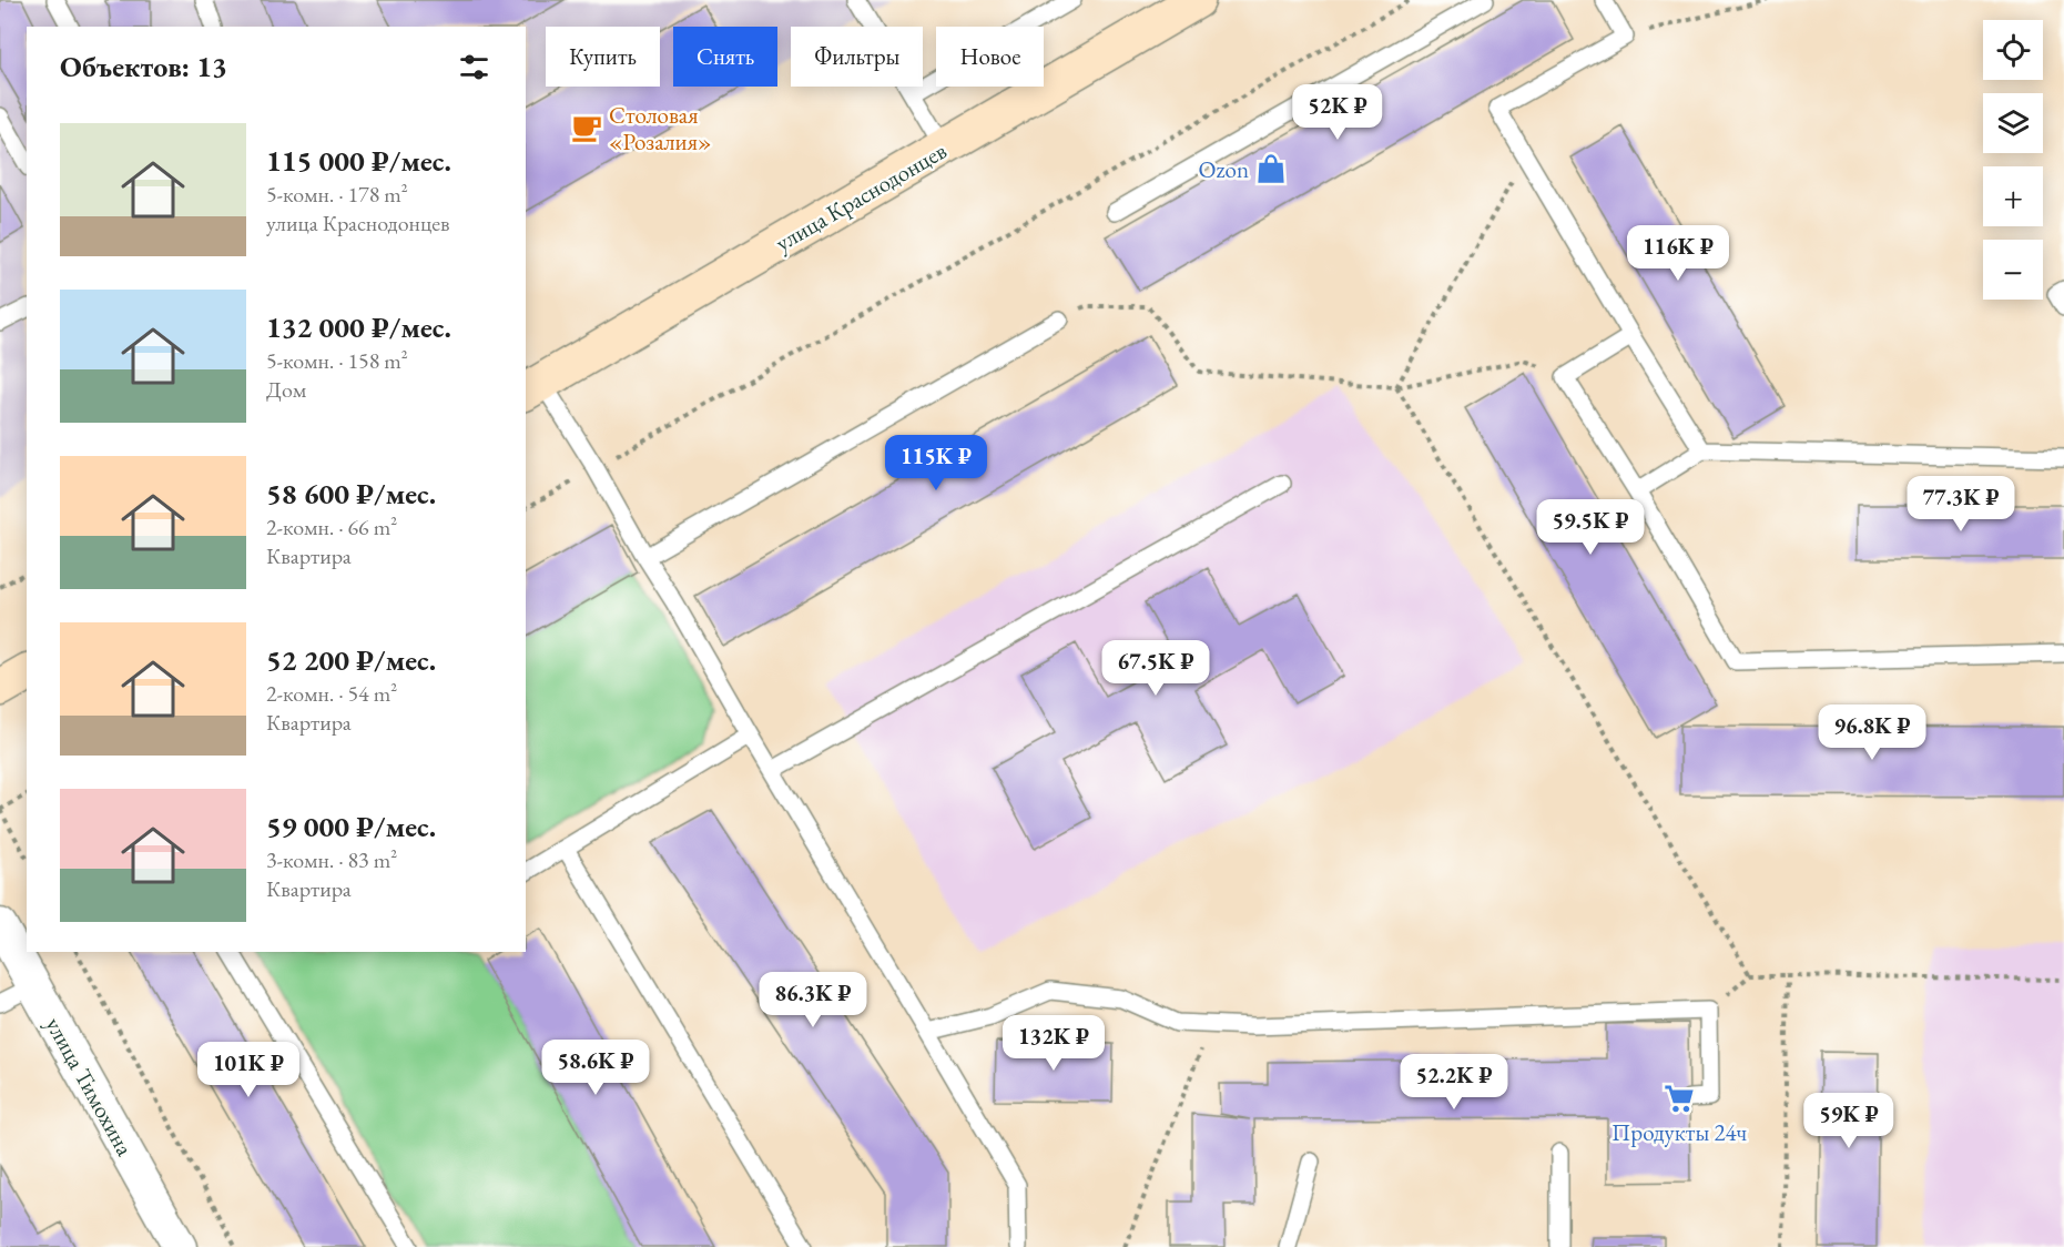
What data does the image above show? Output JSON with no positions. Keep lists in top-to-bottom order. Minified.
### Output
{"streets":{"main road":["улица Краснодонцев"],"street":["улица Тимохина"]},"places":{"cafe":["Столовая «Розалия»"],"shop":["Ozon"],"supermarket":["Продукты 24ч"]},"page":{"map_buttons":["+","−"],"chip":["Купить","Снять","Фильтры","Новое"],"heading":"Объектов: 13","price":["52K ₽","116K ₽","115K ₽","77.3K ₽","59.5K ₽","67.5K ₽","96.8K ₽","86.3K ₽","132K ₽","58.6K ₽","101K ₽","52.2K ₽","59K ₽"],"list":[{"name":"115 000 ₽/мес.","note":"5-комн. · 178 m² · улица Краснодонцев"},{"name":"132 000 ₽/мес.","note":"5-комн. · 158 m² · Дом"},{"name":"58 600 ₽/мес.","note":"2-комн. · 66 m² · Квартира"},{"name":"52 200 ₽/мес.","note":"2-комн. · 54 m² · Квартира"},{"name":"59 000 ₽/мес.","note":"3-комн. · 83 m² · Квартира"}]}}
